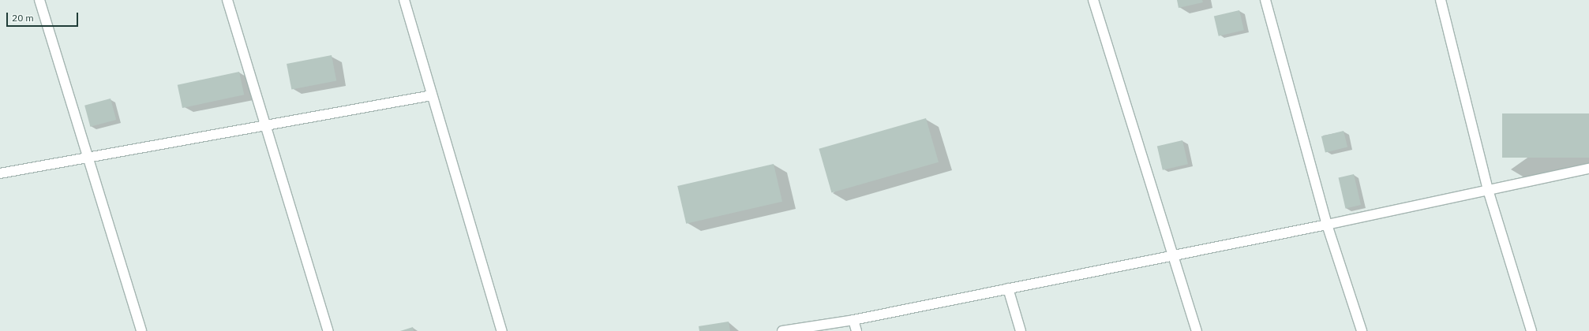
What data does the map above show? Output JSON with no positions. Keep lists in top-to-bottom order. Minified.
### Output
{"scale_bar":"20 m"}
